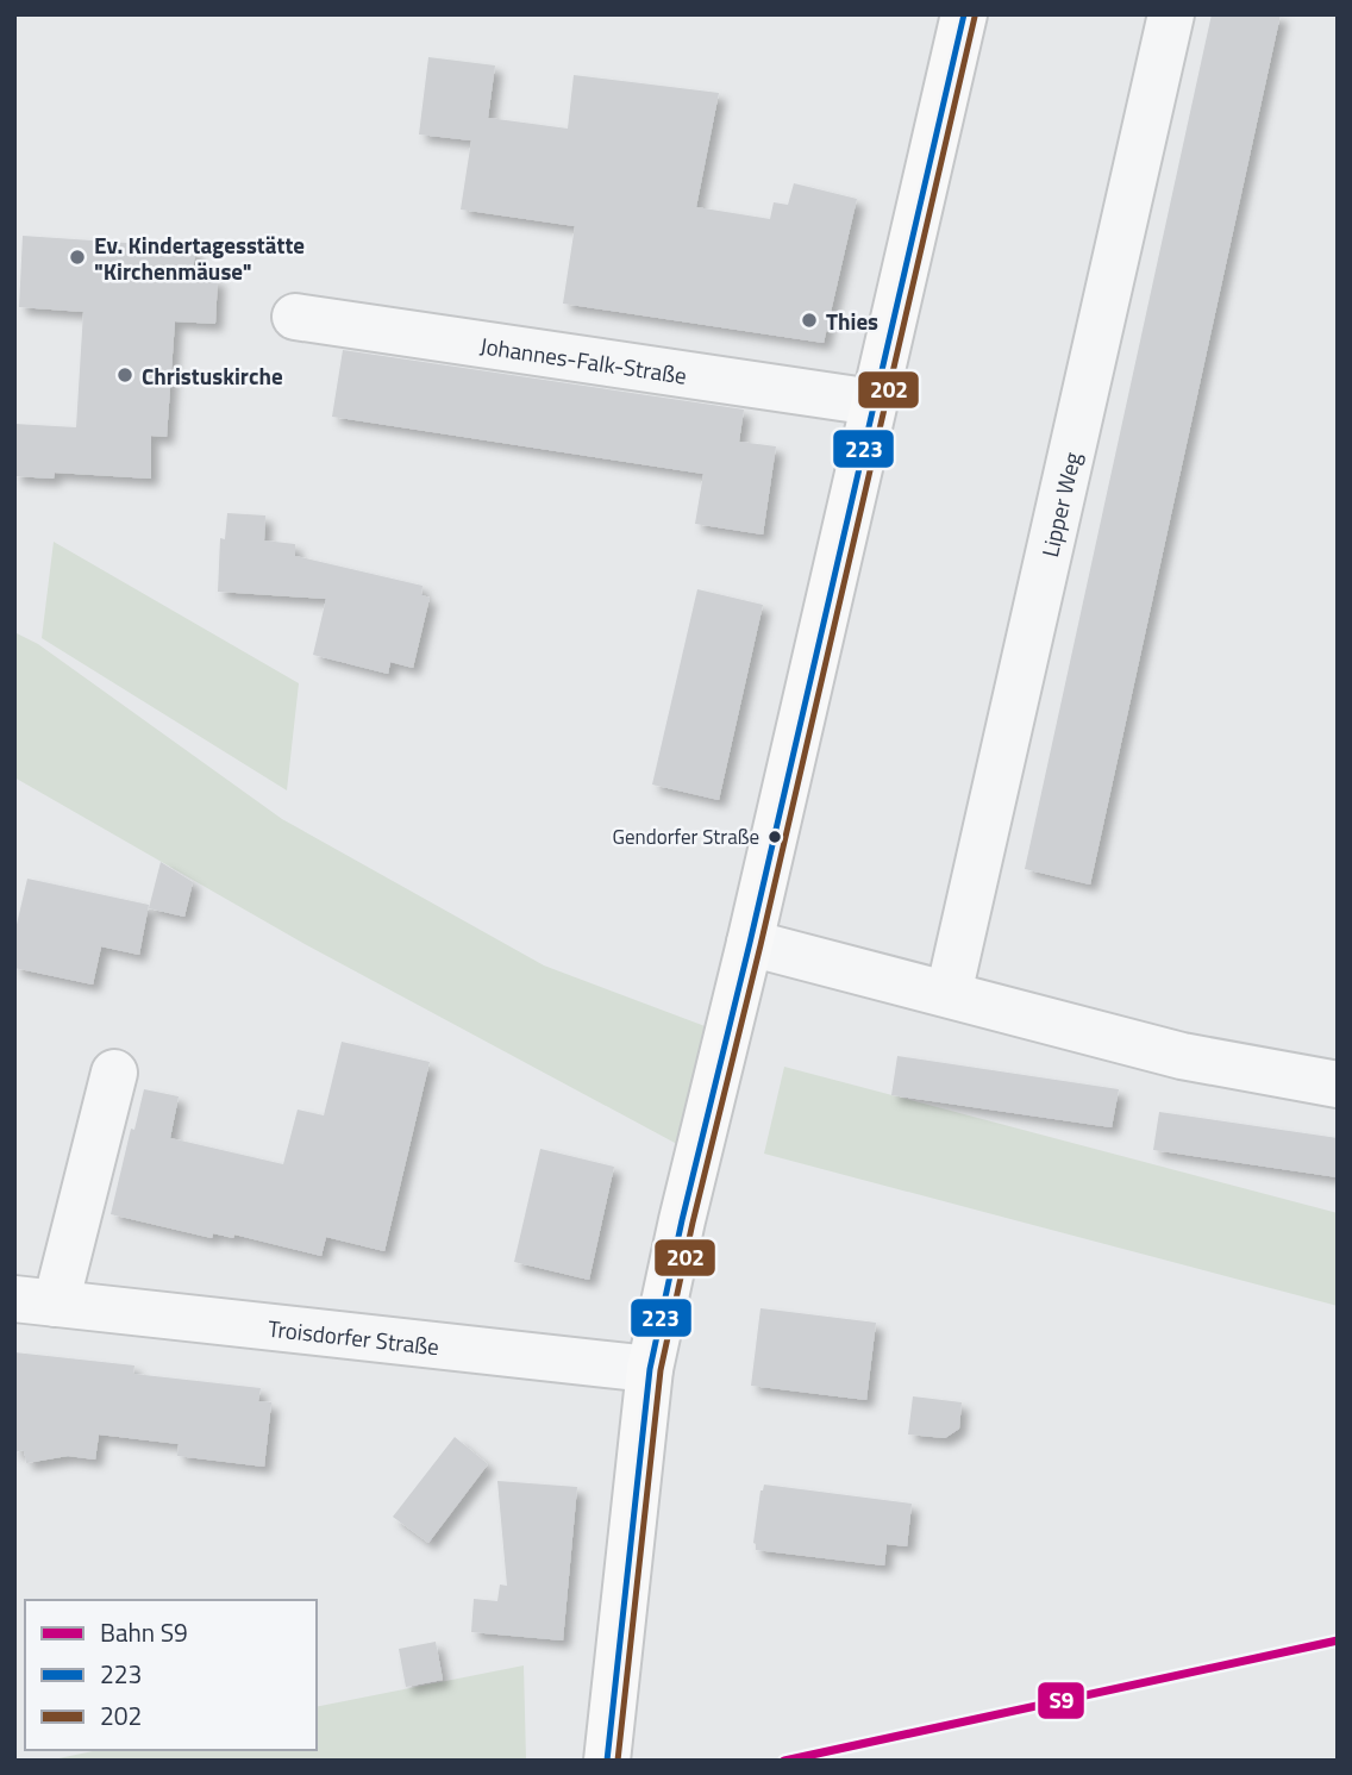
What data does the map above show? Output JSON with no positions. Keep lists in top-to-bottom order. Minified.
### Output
{"streets":{"street":["Johannes-Falk-Straße","Lipper Weg","Troisdorfer Straße"]},"places":["Ev. Kindertagesstätte \"Kirchenmäuse\"","Thies","Christuskirche","Gendorfer Straße"],"lines":["transit line 223","transit line 202","rail line S9"],"legend":["Bahn S9","223","202"]}
